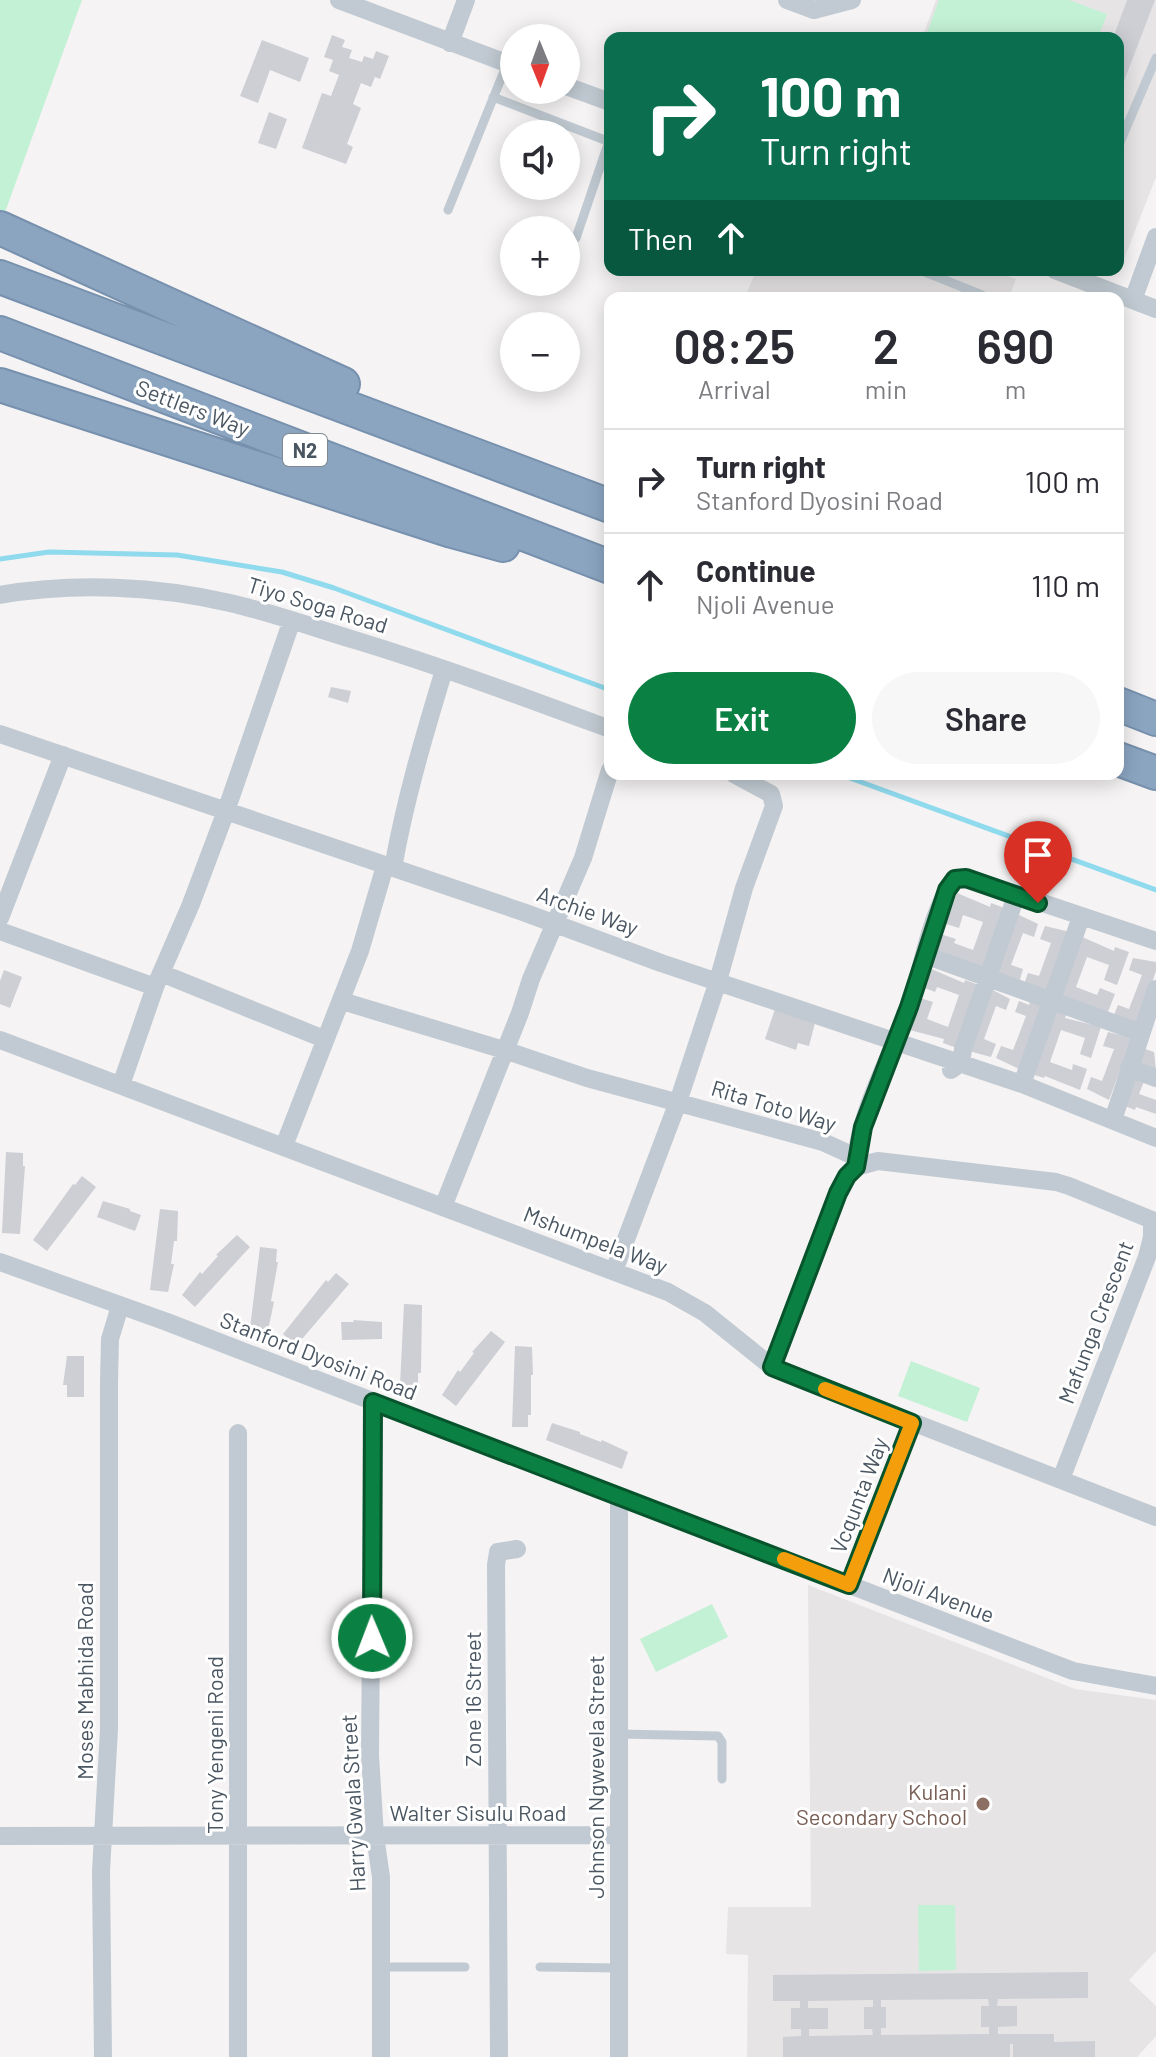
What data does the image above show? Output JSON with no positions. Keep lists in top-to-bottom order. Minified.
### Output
{"streets":{"highway":["Settlers Way","N2"],"street":["Tiyo Soga Road","Archie Way","Rita Toto Way","Mshumpela Way","Mafunga Crescent","Stanford Dyosini Road","Vcqunta Way","Njoli Avenue","Moses Mabhida Road","Zone 16 Street","Tony Yengeni Road","Johnson Ngwevela Street","Harry Gwala Street","Walter Sisulu Road"]},"crossings":[["Rita Toto Way","Mafunga Crescent"],["Mshumpela Way","Mafunga Crescent"],["Mshumpela Way","Vcqunta Way"],["Stanford Dyosini Road","Njoli Avenue"],["Stanford Dyosini Road","Moses Mabhida Road"],["Stanford Dyosini Road","Johnson Ngwevela Street"],["Stanford Dyosini Road","Harry Gwala Street"],["Vcqunta Way","Njoli Avenue"],["Njoli Avenue","Johnson Ngwevela Street"],["Moses Mabhida Road","Walter Sisulu Road"],["Zone 16 Street","Walter Sisulu Road"],["Tony Yengeni Road","Walter Sisulu Road"],["Johnson Ngwevela Street","Walter Sisulu Road"],["Harry Gwala Street","Walter Sisulu Road"]],"places":["Kulani Secondary School"],"north":"bottom","page":{"map_buttons":["+","−"],"turn":["100 m","Turn right"],"then":"Then","eta":["08:25","Arrival","2","min","690","m"],"list":[{"name":"Turn right","note":"Stanford Dyosini Road","value":"100 m"},{"name":"Continue","note":"Njoli Avenue","value":"110 m"}],"buttons":["Exit","Share"]}}
